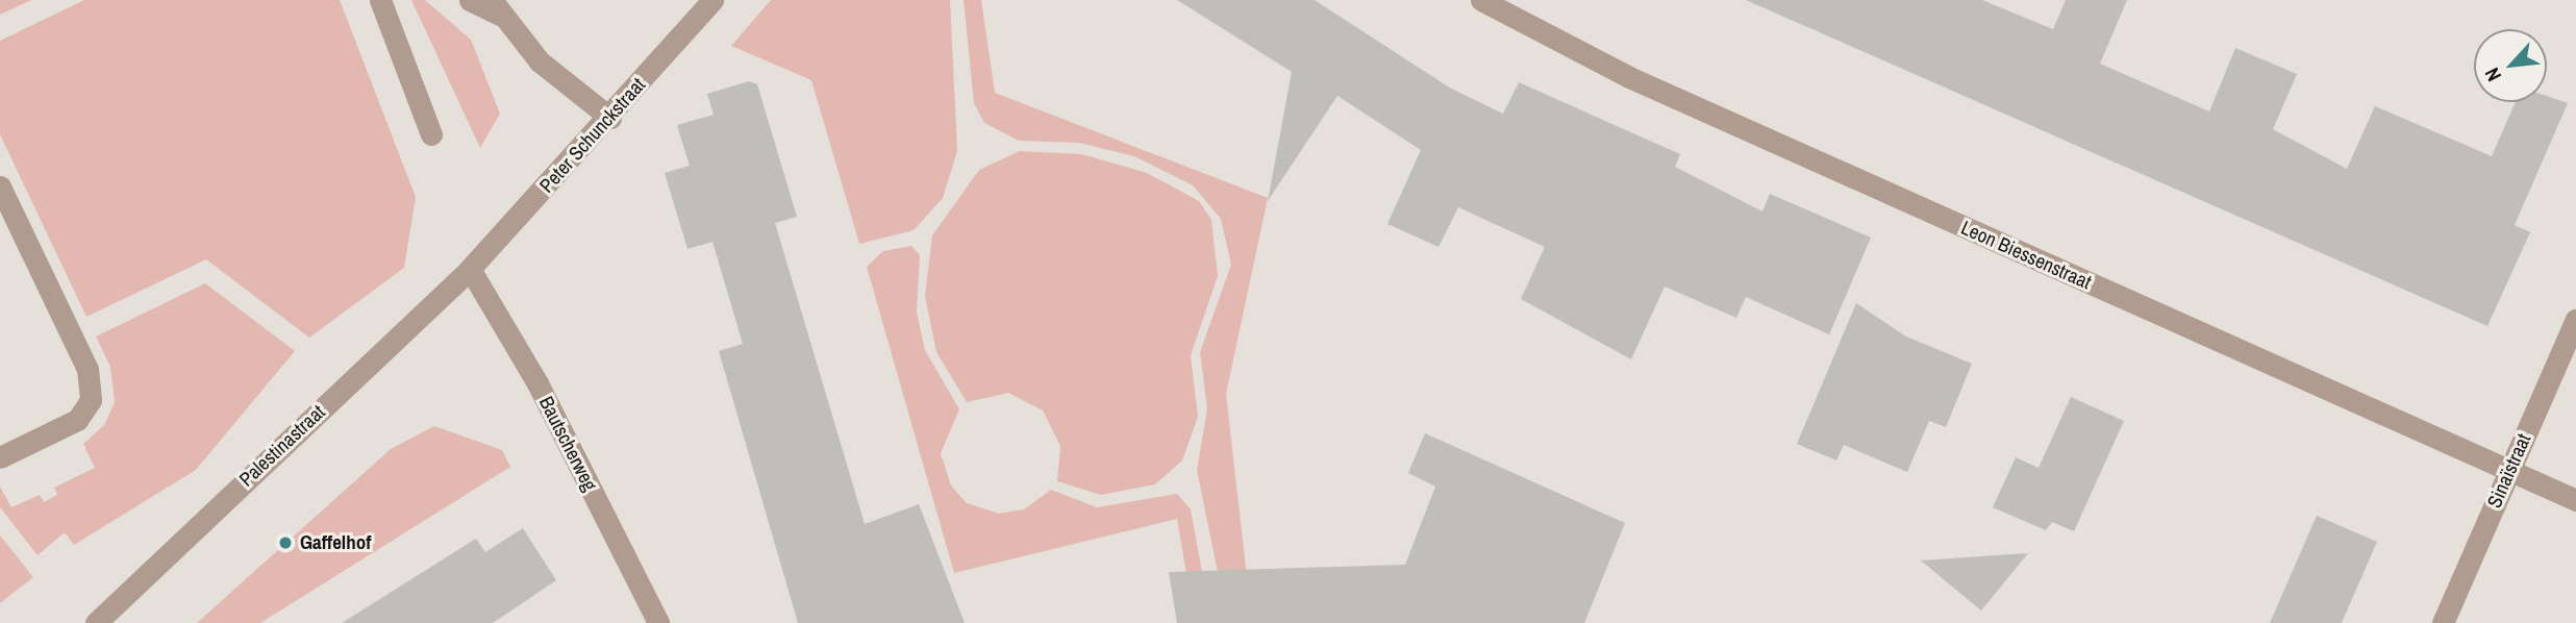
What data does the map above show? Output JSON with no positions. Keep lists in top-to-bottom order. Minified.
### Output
{"streets":{"street":["Peter Schunckstraat","Leon Biessenstraat","Bautscherweg","Palestinastraat","Sinaïstraat"]},"crossings":[["Peter Schunckstraat","Bautscherweg"],["Peter Schunckstraat","Palestinastraat"],["Leon Biessenstraat","Sinaïstraat"],["Bautscherweg","Palestinastraat"]],"places":["Gaffelhof"],"north":"bottom left"}
